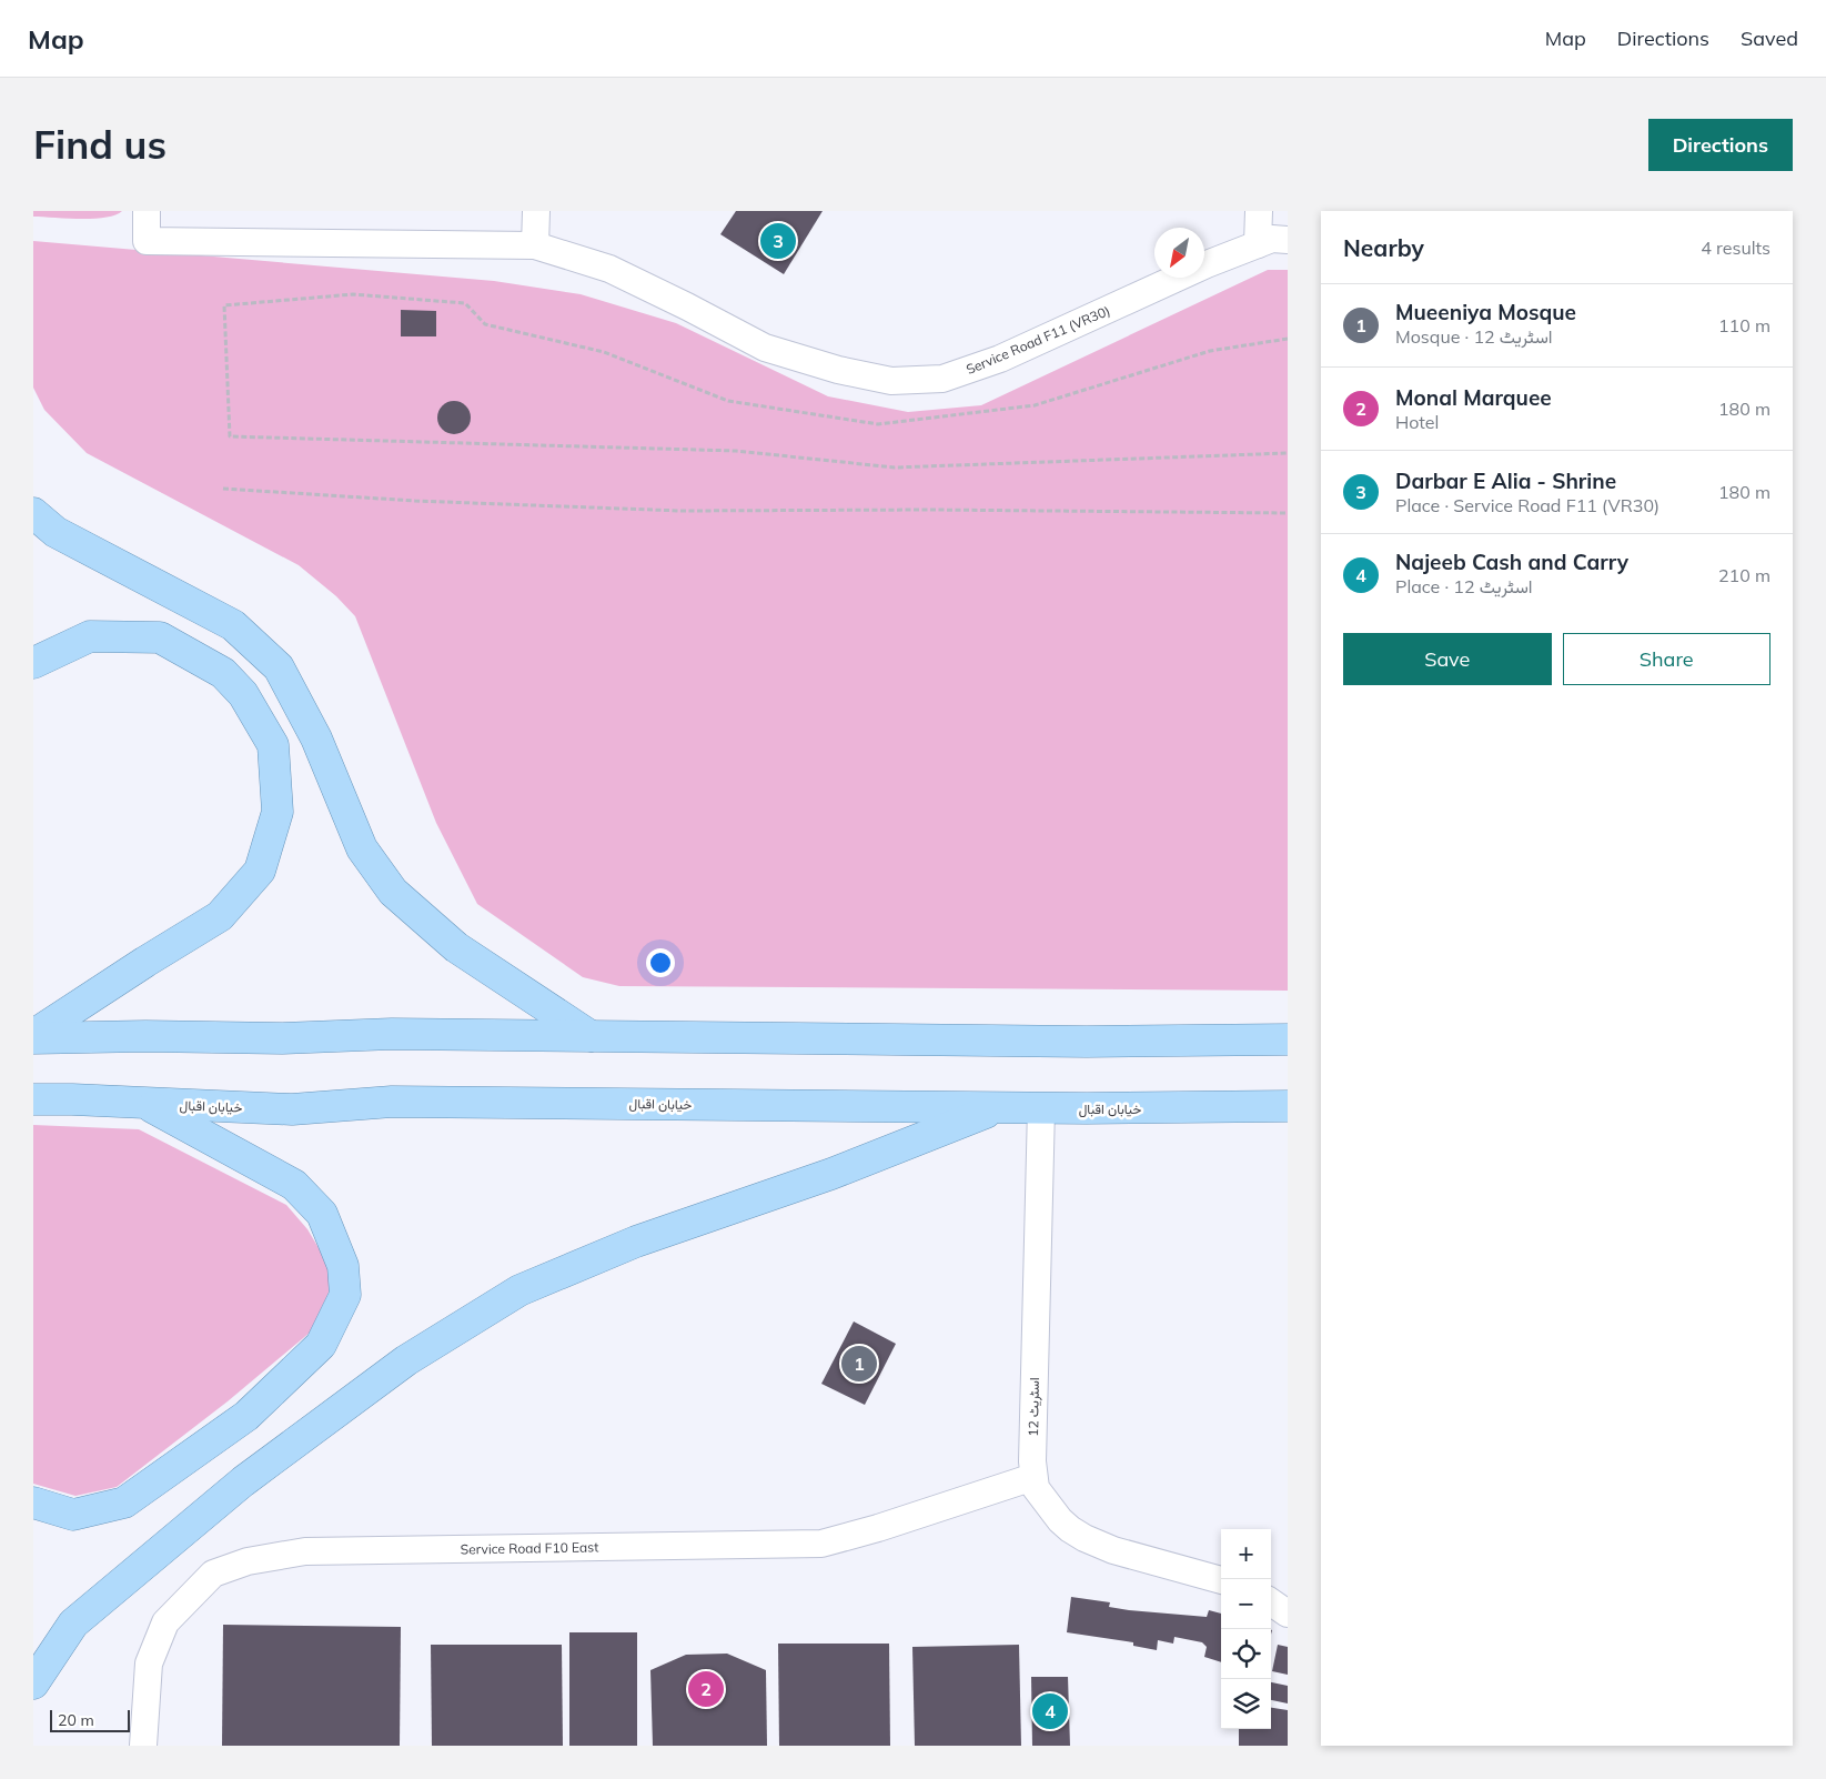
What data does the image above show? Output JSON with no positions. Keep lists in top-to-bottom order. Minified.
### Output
{"streets":{"main road":["خیابان اقبال"],"street":["Service Road F11 (VR30)","اسٹریٹ 12","Service Road F10 East"]},"crossings":[["خیابان اقبال","اسٹریٹ 12"],["اسٹریٹ 12","Service Road F10 East"]],"scale_bar":"20 m","north":"bottom left","page":{"header":"Map","nav":["Map","Directions","Saved"],"buttons":["Directions",["Save","Share"]],"title":"Find us","heading":["Nearby","4 results"],"pins":["3","1","2","4"],"list":[{"mark":"1","name":"Mueeniya Mosque","note":"Mosque · اسٹریٹ 12","value":"110 m"},{"mark":"2","name":"Monal Marquee","note":"Hotel","value":"180 m"},{"mark":"3","name":"Darbar E Alia - Shrine","note":"Place · Service Road F11 (VR30)","value":"180 m"},{"mark":"4","name":"Najeeb Cash and Carry","note":"Place · اسٹریٹ 12","value":"210 m"}],"map_buttons":["+","−"],"scale":"20 m"}}
